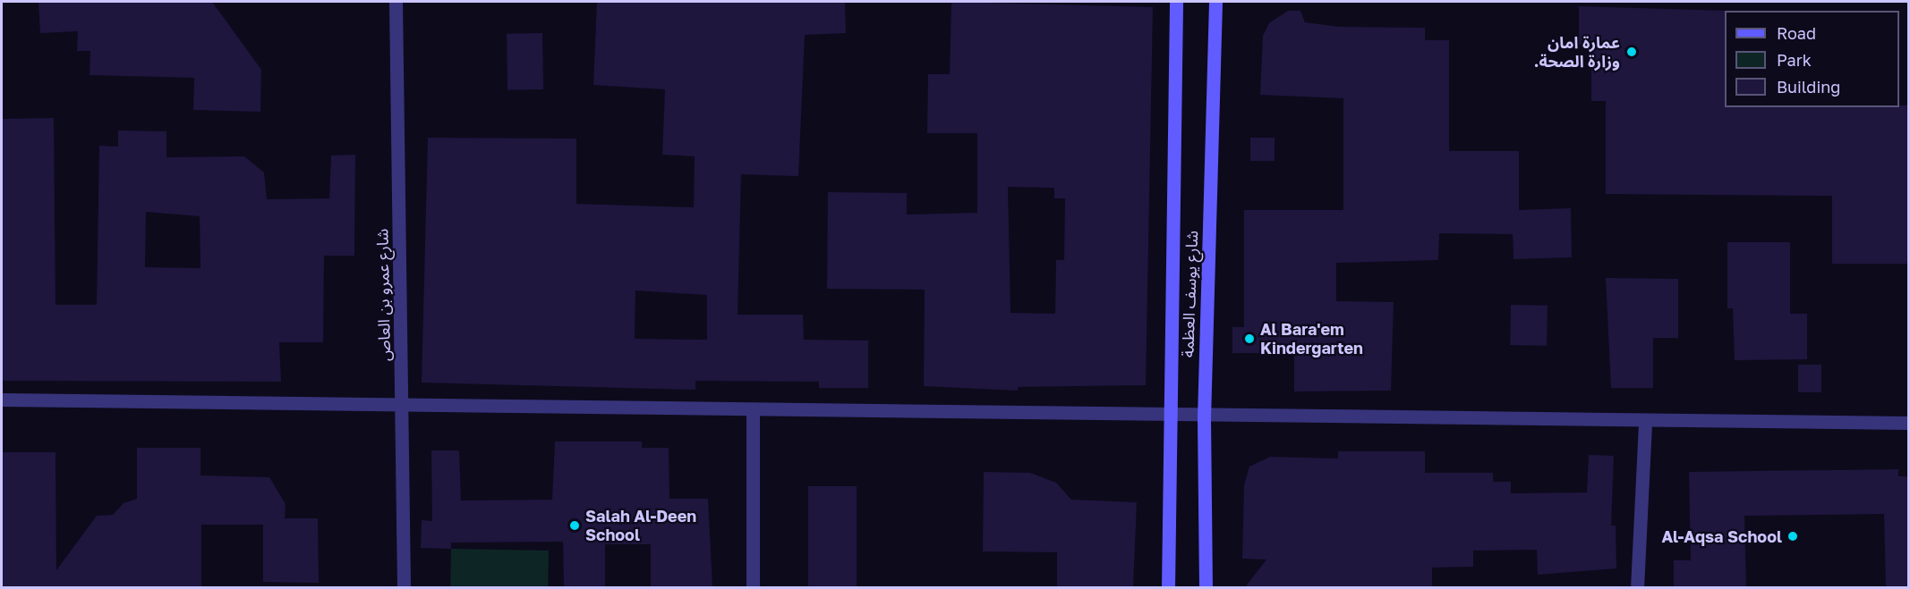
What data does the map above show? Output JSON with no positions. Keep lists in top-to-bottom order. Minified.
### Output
{"streets":{"street":["شارع يوسف العظمة","شارع عمرو بن العاص"]},"places":["عمارة امان .وزارة الصحة","Al Bara'em Kindergarten","Salah Al-Deen School","Al-Aqsa School"],"legend":["Road","Park","Building"]}
